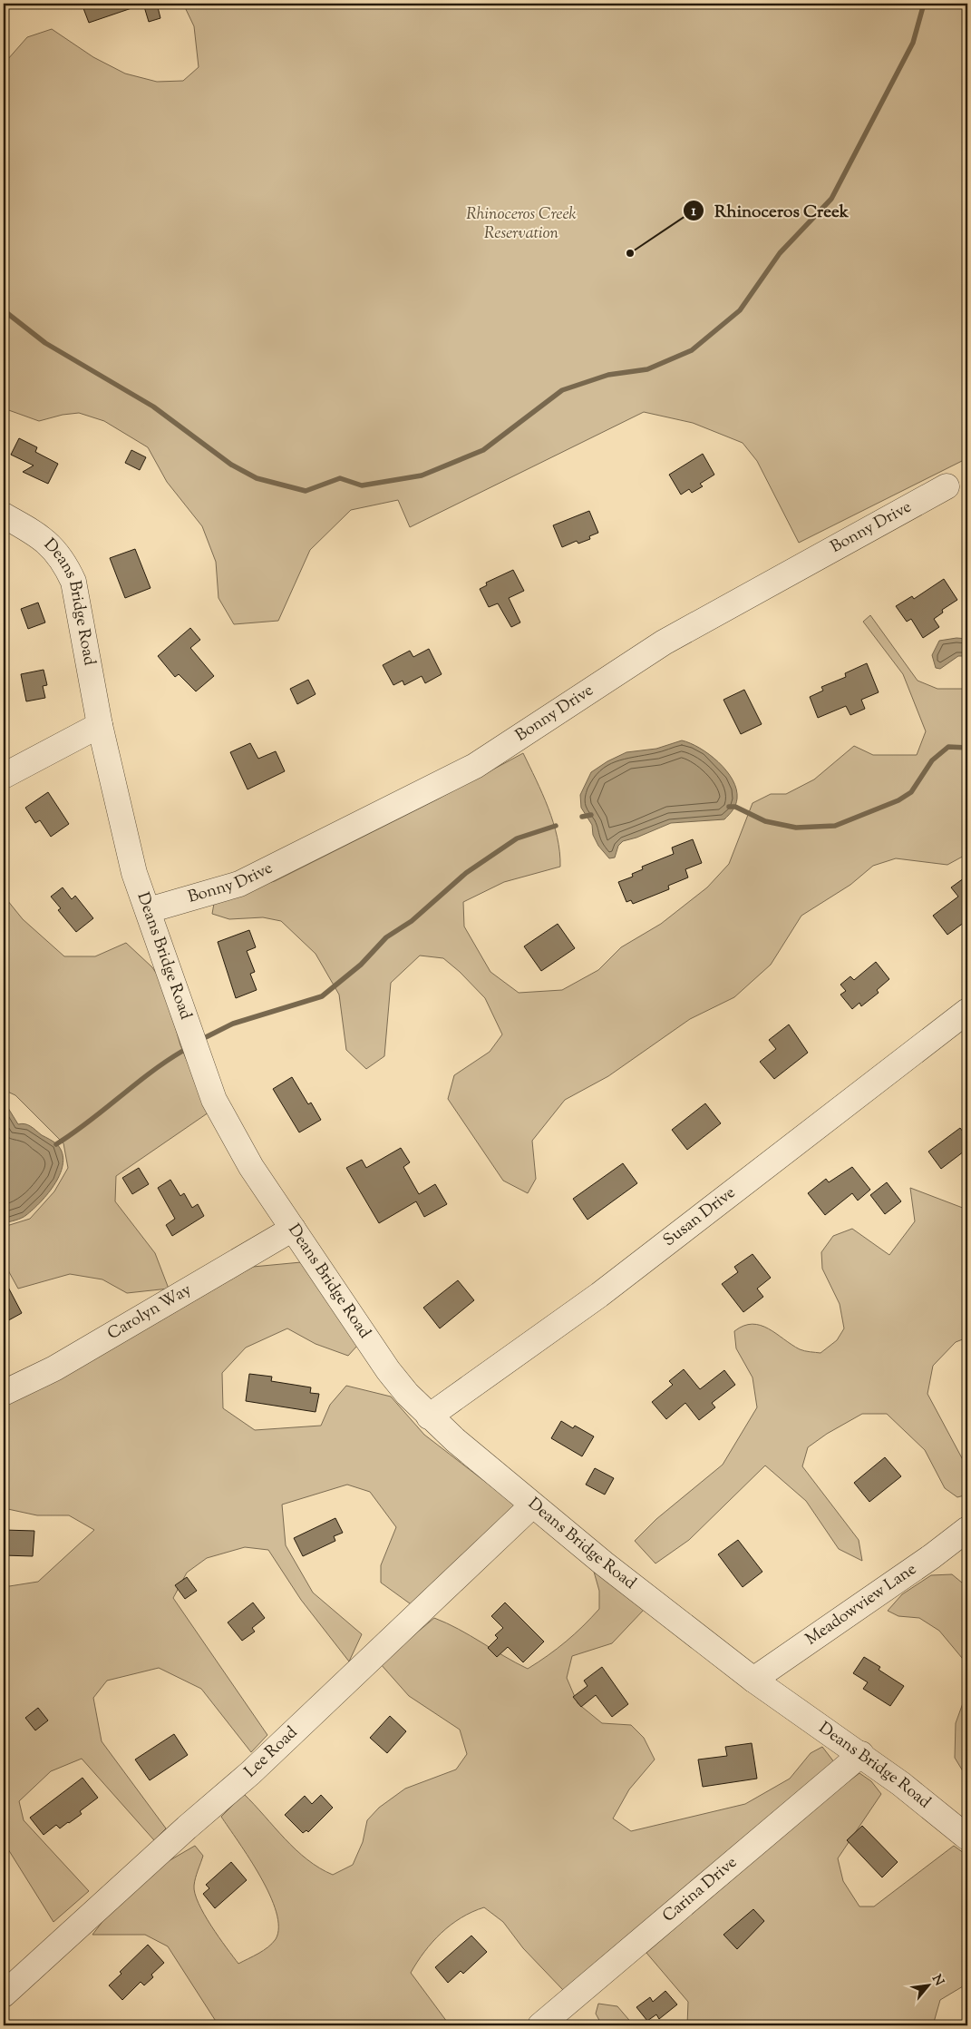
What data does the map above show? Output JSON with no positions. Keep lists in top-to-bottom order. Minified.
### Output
{"streets":{"street":["Bonny Drive","Deans Bridge Road","Susan Drive","Carolyn Way","Meadowview Lane","Lee Road","Carina Drive"]},"crossings":[["Bonny Drive","Deans Bridge Road"],["Deans Bridge Road","Susan Drive"],["Deans Bridge Road","Carolyn Way"],["Deans Bridge Road","Meadowview Lane"],["Deans Bridge Road","Lee Road"],["Deans Bridge Road","Carina Drive"]],"parks":["Rhinoceros Creek Reservation"],"places":["Rhinoceros Creek"],"north":"top right"}
